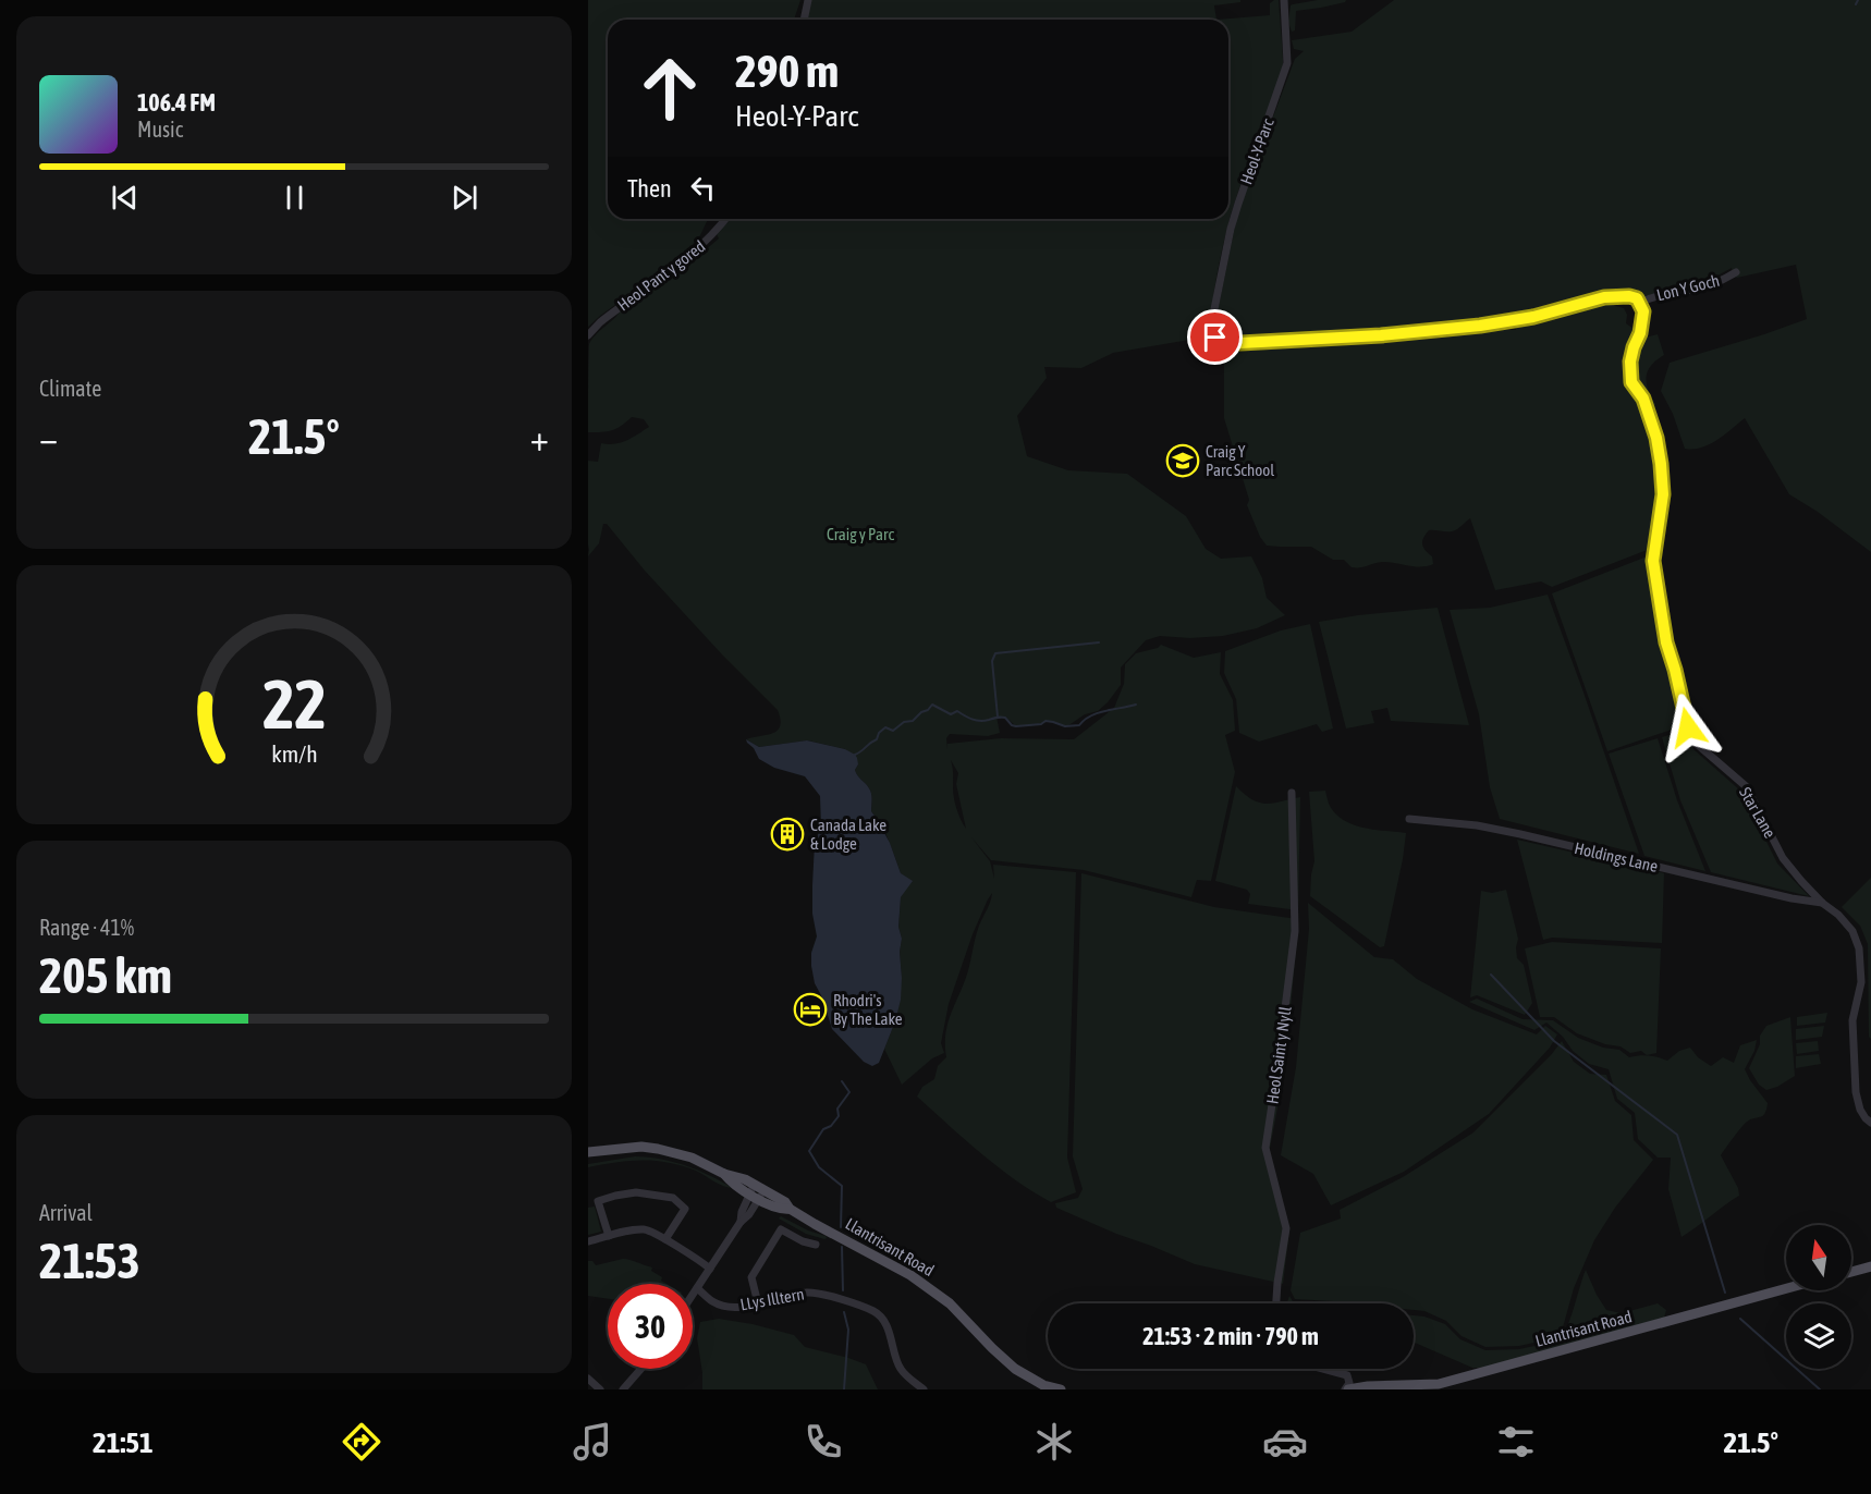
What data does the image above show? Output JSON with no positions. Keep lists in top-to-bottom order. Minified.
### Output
{"streets":{"main road":["Llantrisant Road"],"street":["Heol-Y-Parc","Heol Pant y gored","Lon Y Goch","Star Lane","Holdings Lane","Heol Saint y Nyll","LLys Illtern"]},"crossings":[["Heol-Y-Parc","Lon Y Goch"],["Heol-Y-Parc","Star Lane"],["Lon Y Goch","Star Lane"],["Star Lane","Holdings Lane"]],"parks":["Craig y Parc"],"places":{"school or university":["Craig Y Parc School"],"building":["Canada Lake & Lodge"],"hotel":["Rhodri's By The Lake"]},"north":"top","page":{"turn":["290 m","Heol-Y-Parc"],"song":["106.4 FM","Music"],"then":"Then","tile":["Climate",["Range · 41%","205 km"],["Arrival","21:53"]],"heat":["−","21.5°","+"],"limit":"30","trip":"21:53 · 2 min · 790 m","tabs":["21:51","21.5°"],"gauge":["22","km/h"]}}
